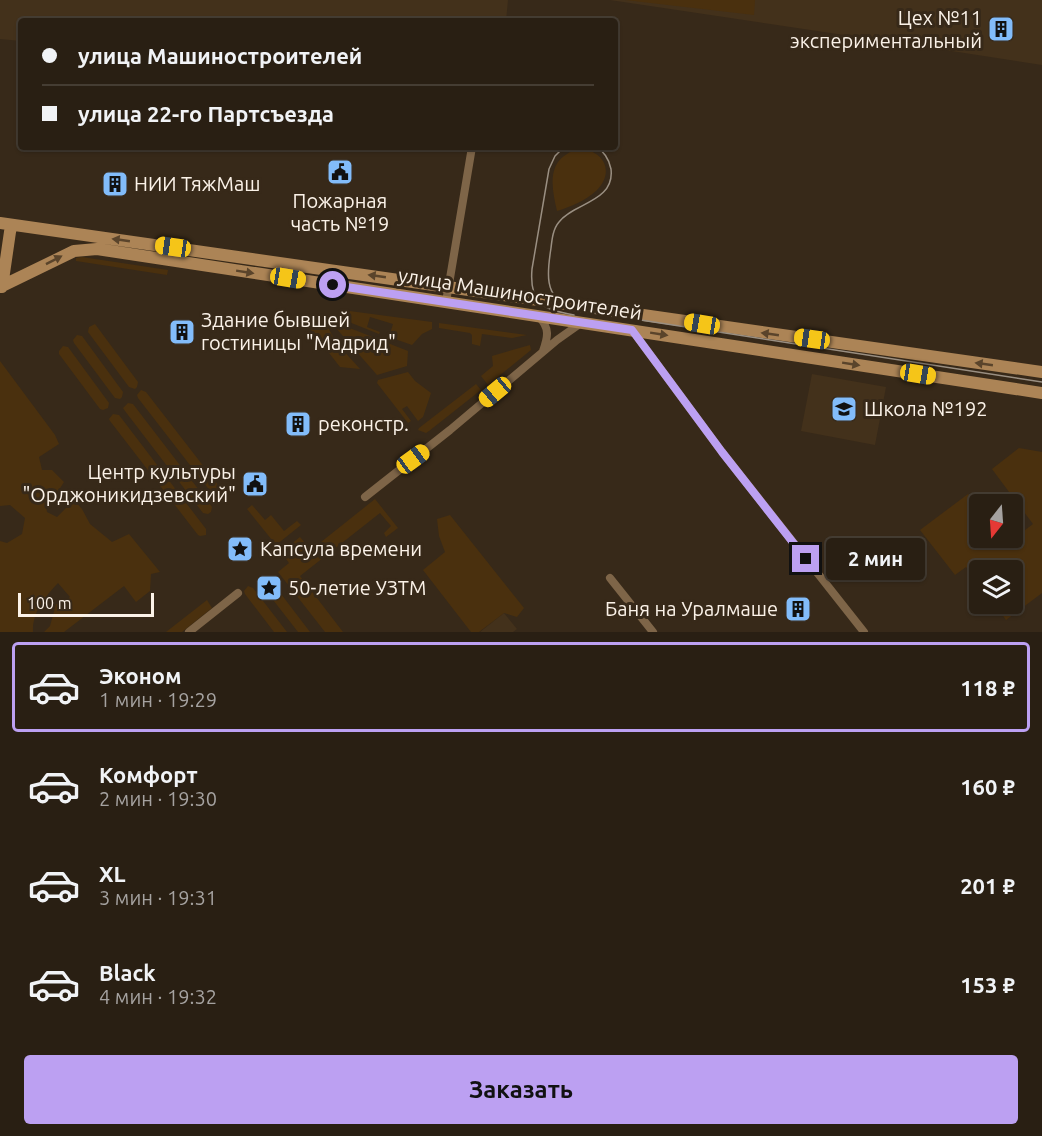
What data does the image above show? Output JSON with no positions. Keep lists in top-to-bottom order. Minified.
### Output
{"streets":{"main road":["улица Машиностроителей"]},"places":{"building":["Цех №11 экспериментальный","НИИ ТяжМаш","Здание бывшей гостиницы \"Мадрид\"","реконстр.","Баня на Уралмаше"],"public building":["Пожарная часть №19","Центр культуры \"Орджоникидзевский\""],"school or university":["Школа №192"],"place":["Капсула времени","50-летие УЗТМ"]},"scale_bar":"100 m","north":"bottom","page":{"banner":["улица Машиностроителей","улица 22-го Партсъезда"],"bubble":"2 мин","scale":"100 m","list":[{"name":"Эконом","note":"1 мин · 19:29","value":"118 ₽"},{"name":"Комфорт","note":"2 мин · 19:30","value":"160 ₽"},{"name":"XL","note":"3 мин · 19:31","value":"201 ₽"},{"name":"Black","note":"4 мин · 19:32","value":"153 ₽"}],"buttons":"Заказать"}}
